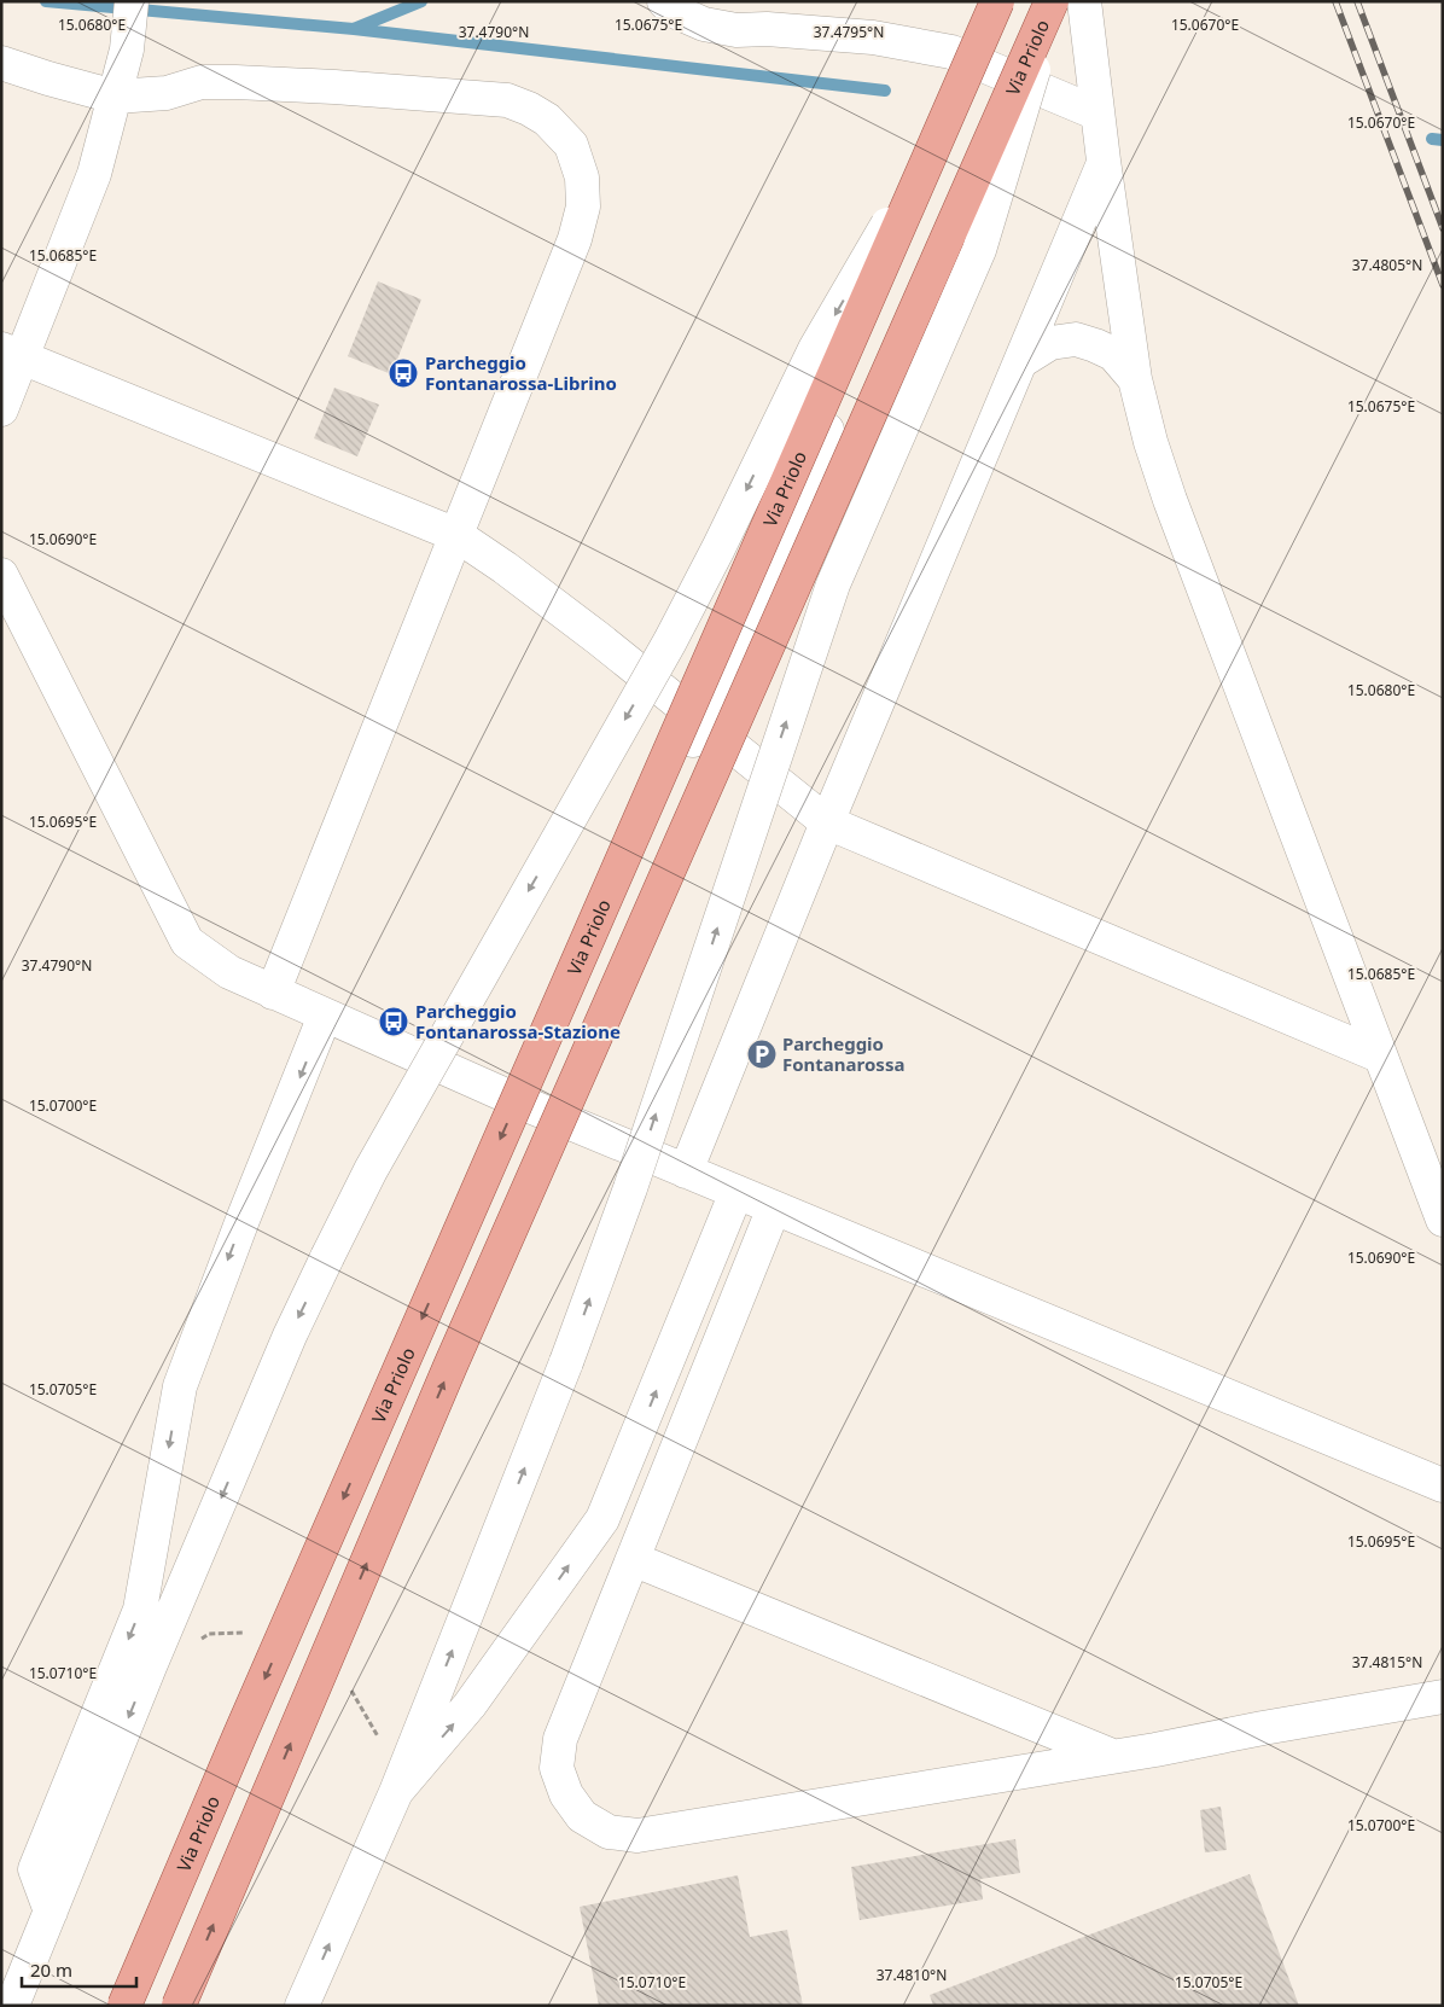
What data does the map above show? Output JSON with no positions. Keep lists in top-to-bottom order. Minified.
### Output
{"streets":{"main road":["Via Priolo"]},"places":{"bus stop":["Parcheggio Fontanarossa-Librino","Parcheggio Fontanarossa-Stazione"],"parking":["Parcheggio Fontanarossa"]},"scale_bar":"20 m","coordinates":["15.0680°E","15.0675°E","15.0670°E","37.4790°N","37.4795°N","15.0685°E","37.4805°N","15.0690°E","15.0695°E","15.0700°E","15.0705°E","37.4815°N","15.0710°E","37.4810°N"]}
